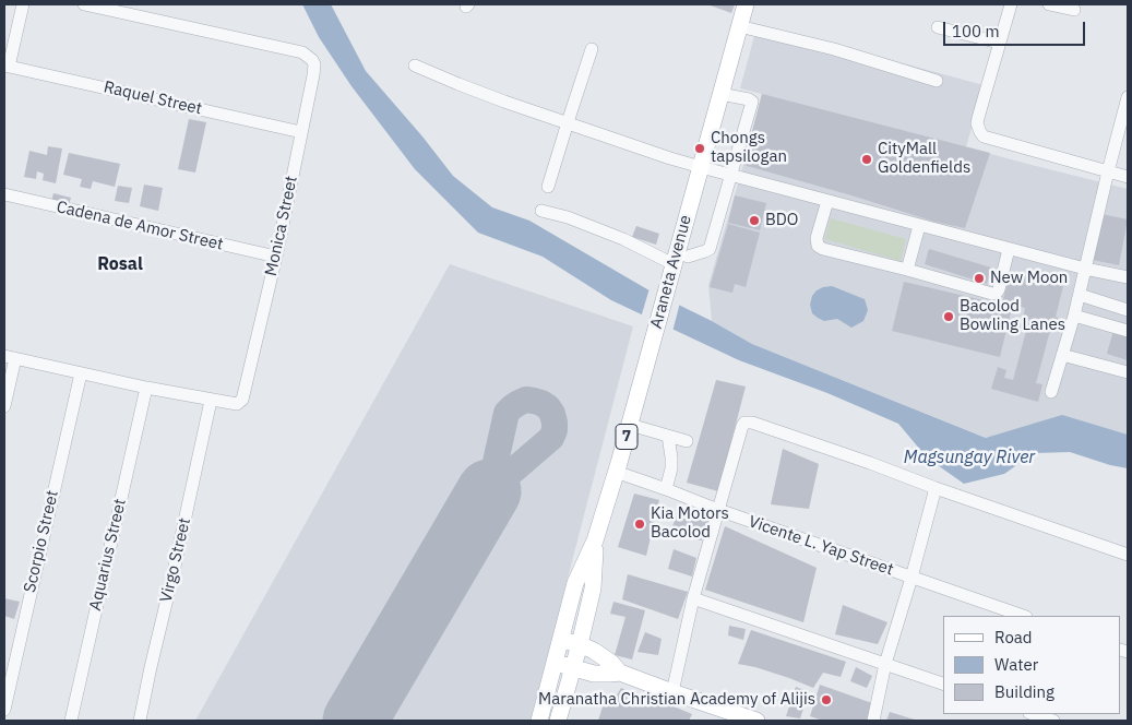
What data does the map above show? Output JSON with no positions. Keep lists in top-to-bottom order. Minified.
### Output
{"streets":{"main road":["Araneta Avenue","7"],"street":["Raquel Street","Cadena de Amor Street","Monica Street","Scorpio Street","Vicente L. Yap Street","Aquarius Street","Virgo Street"]},"crossings":[["Raquel Street","Monica Street"],["Cadena de Amor Street","Monica Street"],["Monica Street","Virgo Street"],["Araneta Avenue","Vicente L. Yap Street"]],"districts":["Rosal"],"water":["Magsungay River"],"places":["Chongs tapsilogan","CityMall Goldenfields","BDO","New Moon","Bacolod Bowling Lanes","Kia Motors Bacolod","Maranatha Christian Academy of Alijis"],"legend":["Road","Water","Building"],"scale_bar":"100 m"}
